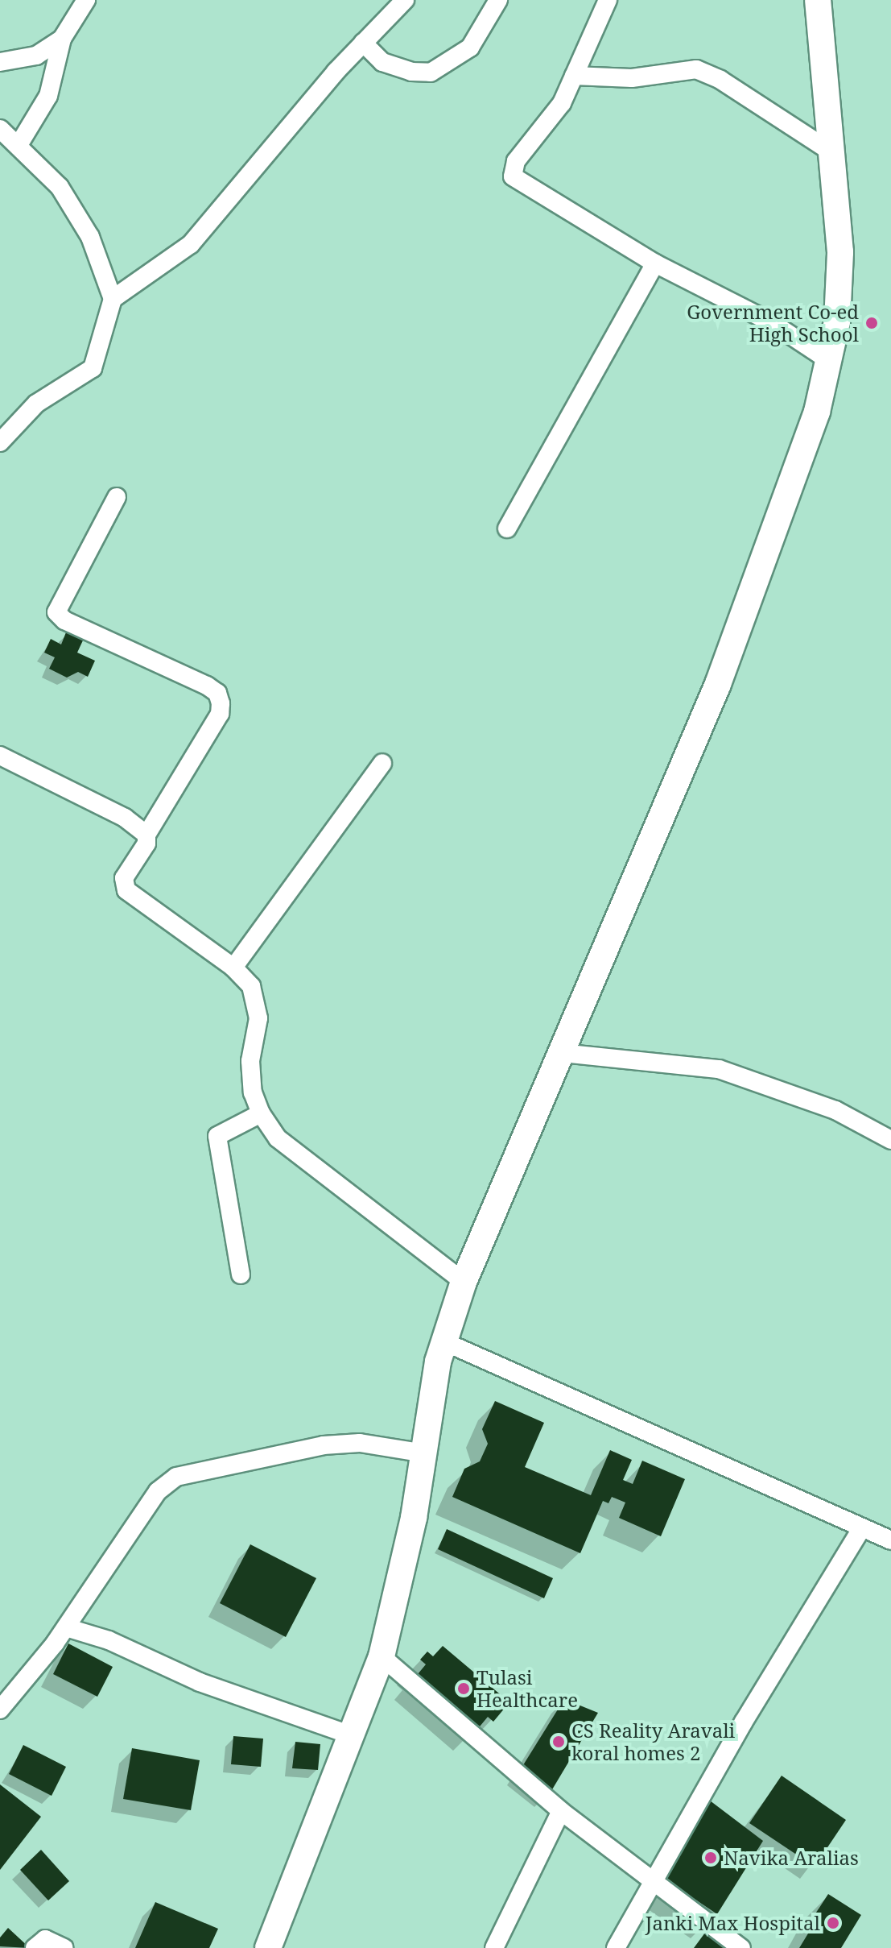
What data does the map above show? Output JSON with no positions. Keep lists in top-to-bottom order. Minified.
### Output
{"places":["Government Co-ed High School","Tulasi Healthcare","CS Reality Aravali koral homes 2","Navika Aralias","Janki Max Hospital"]}
